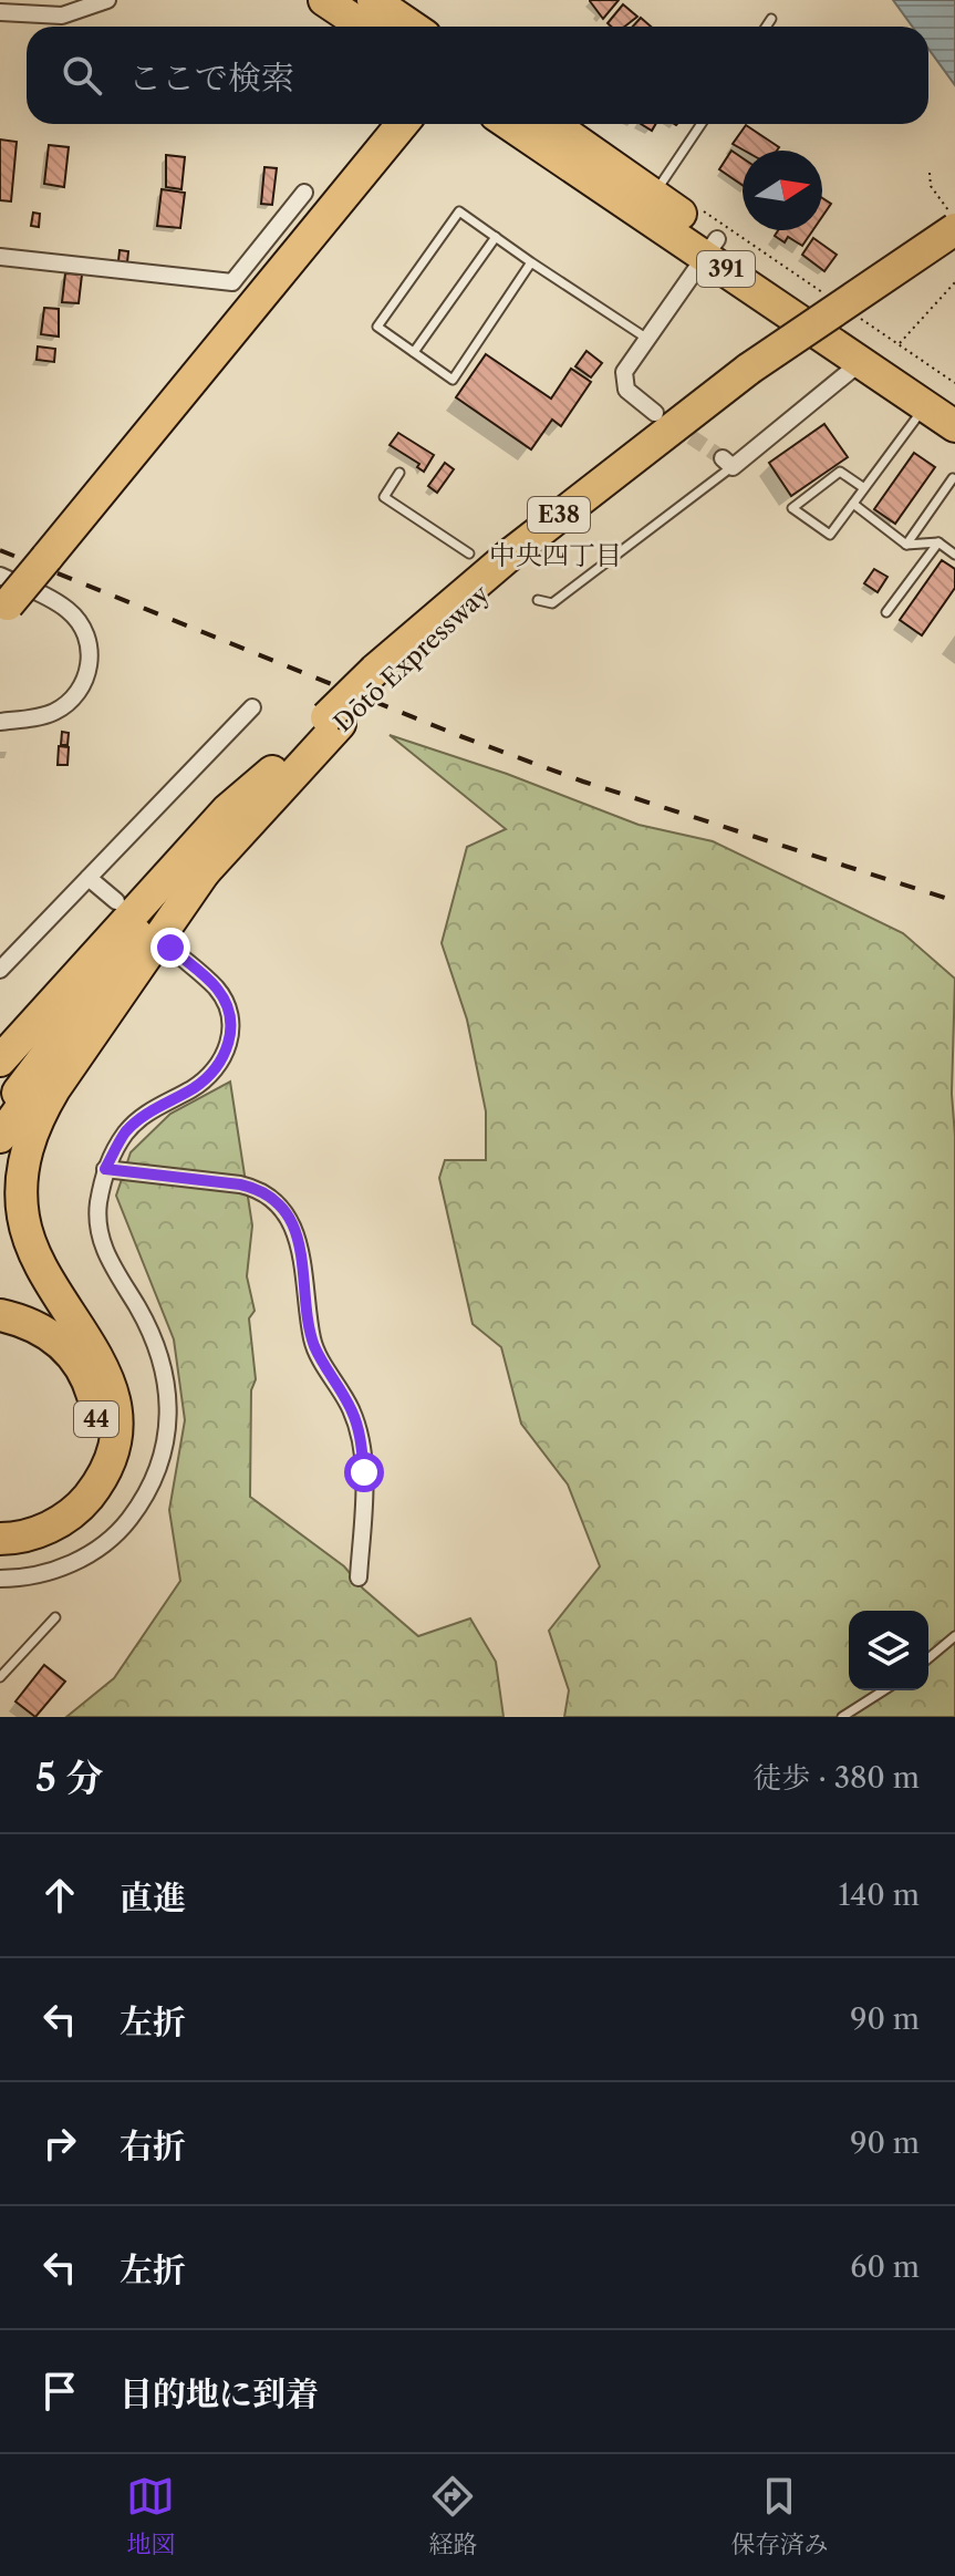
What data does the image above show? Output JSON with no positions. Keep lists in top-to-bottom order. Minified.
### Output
{"streets":{"highway":["391","E38","Dōtō Expressway","44"]},"districts":["中央四丁目"],"north":"right","page":{"search":"ここで検索","heading":["5 分","徒歩 · 380 m"],"list":[["直進","140 m"],["左折","90 m"],["右折","90 m"],["左折","60 m"],"目的地に到着"],"nav":["地図","経路","保存済み"]}}
